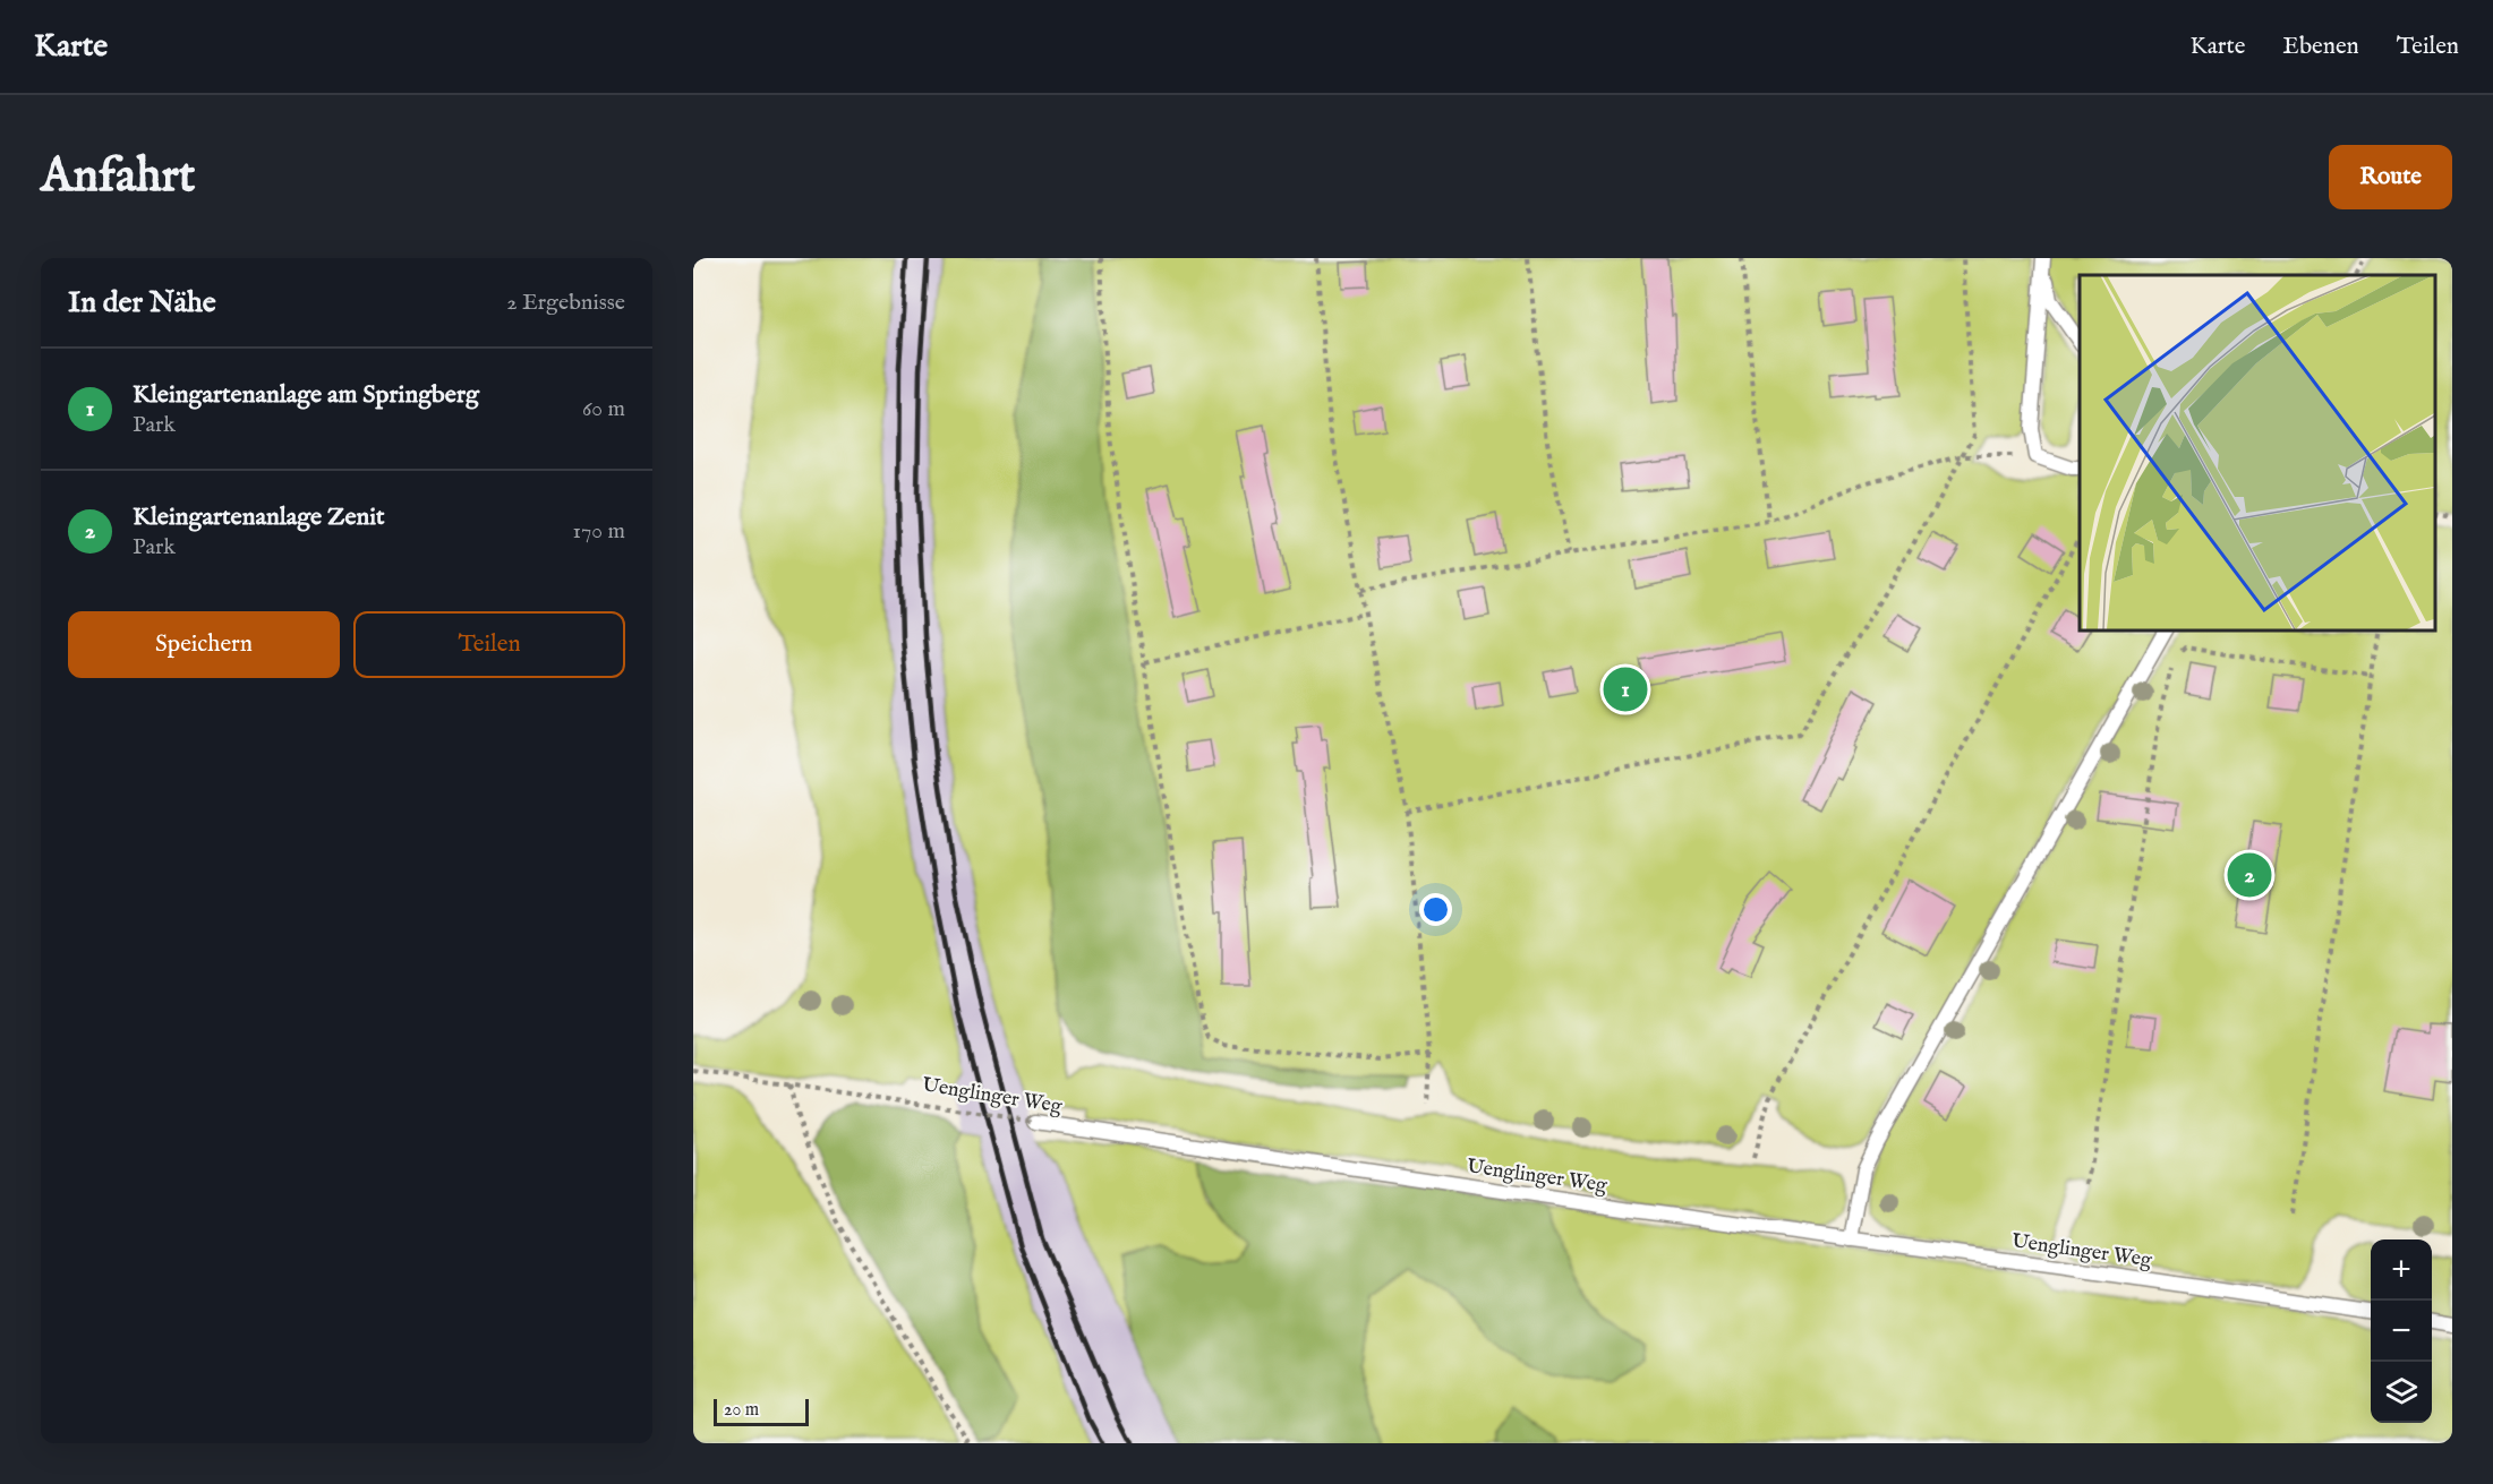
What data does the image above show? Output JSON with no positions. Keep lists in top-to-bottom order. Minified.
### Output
{"streets":{"lane":["Uenglinger Weg"]},"scale_bar":"20 m","page":{"header":"Karte","nav":["Karte","Ebenen","Teilen"],"buttons":["Route",["Speichern","Teilen"]],"title":"Anfahrt","heading":["In der Nähe","2 Ergebnisse"],"list":[{"mark":"1","name":"Kleingartenanlage am Springberg","note":"Park","value":"60 m"},{"mark":"2","name":"Kleingartenanlage Zenit","note":"Park","value":"170 m"}],"pins":["1","2"],"map_buttons":["+","−"],"scale":"20 m"}}
